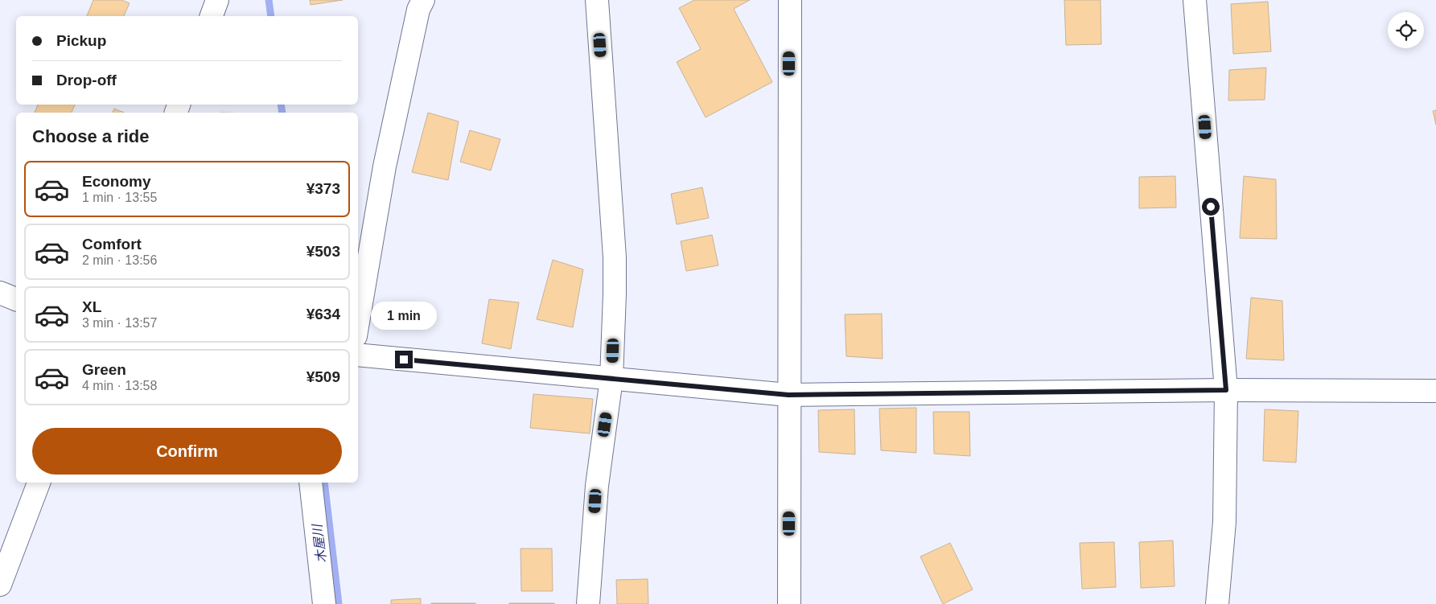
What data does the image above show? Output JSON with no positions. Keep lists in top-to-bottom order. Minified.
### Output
{"water":["木屋川"],"page":{"banner":["Pickup","Drop-off"],"heading":"Choose a ride","list":[{"name":"Economy","note":"1 min · 13:55","value":"¥373"},{"name":"Comfort","note":"2 min · 13:56","value":"¥503"},{"name":"XL","note":"3 min · 13:57","value":"¥634"},{"name":"Green","note":"4 min · 13:58","value":"¥509"}],"bubble":"1 min","buttons":"Confirm"}}
